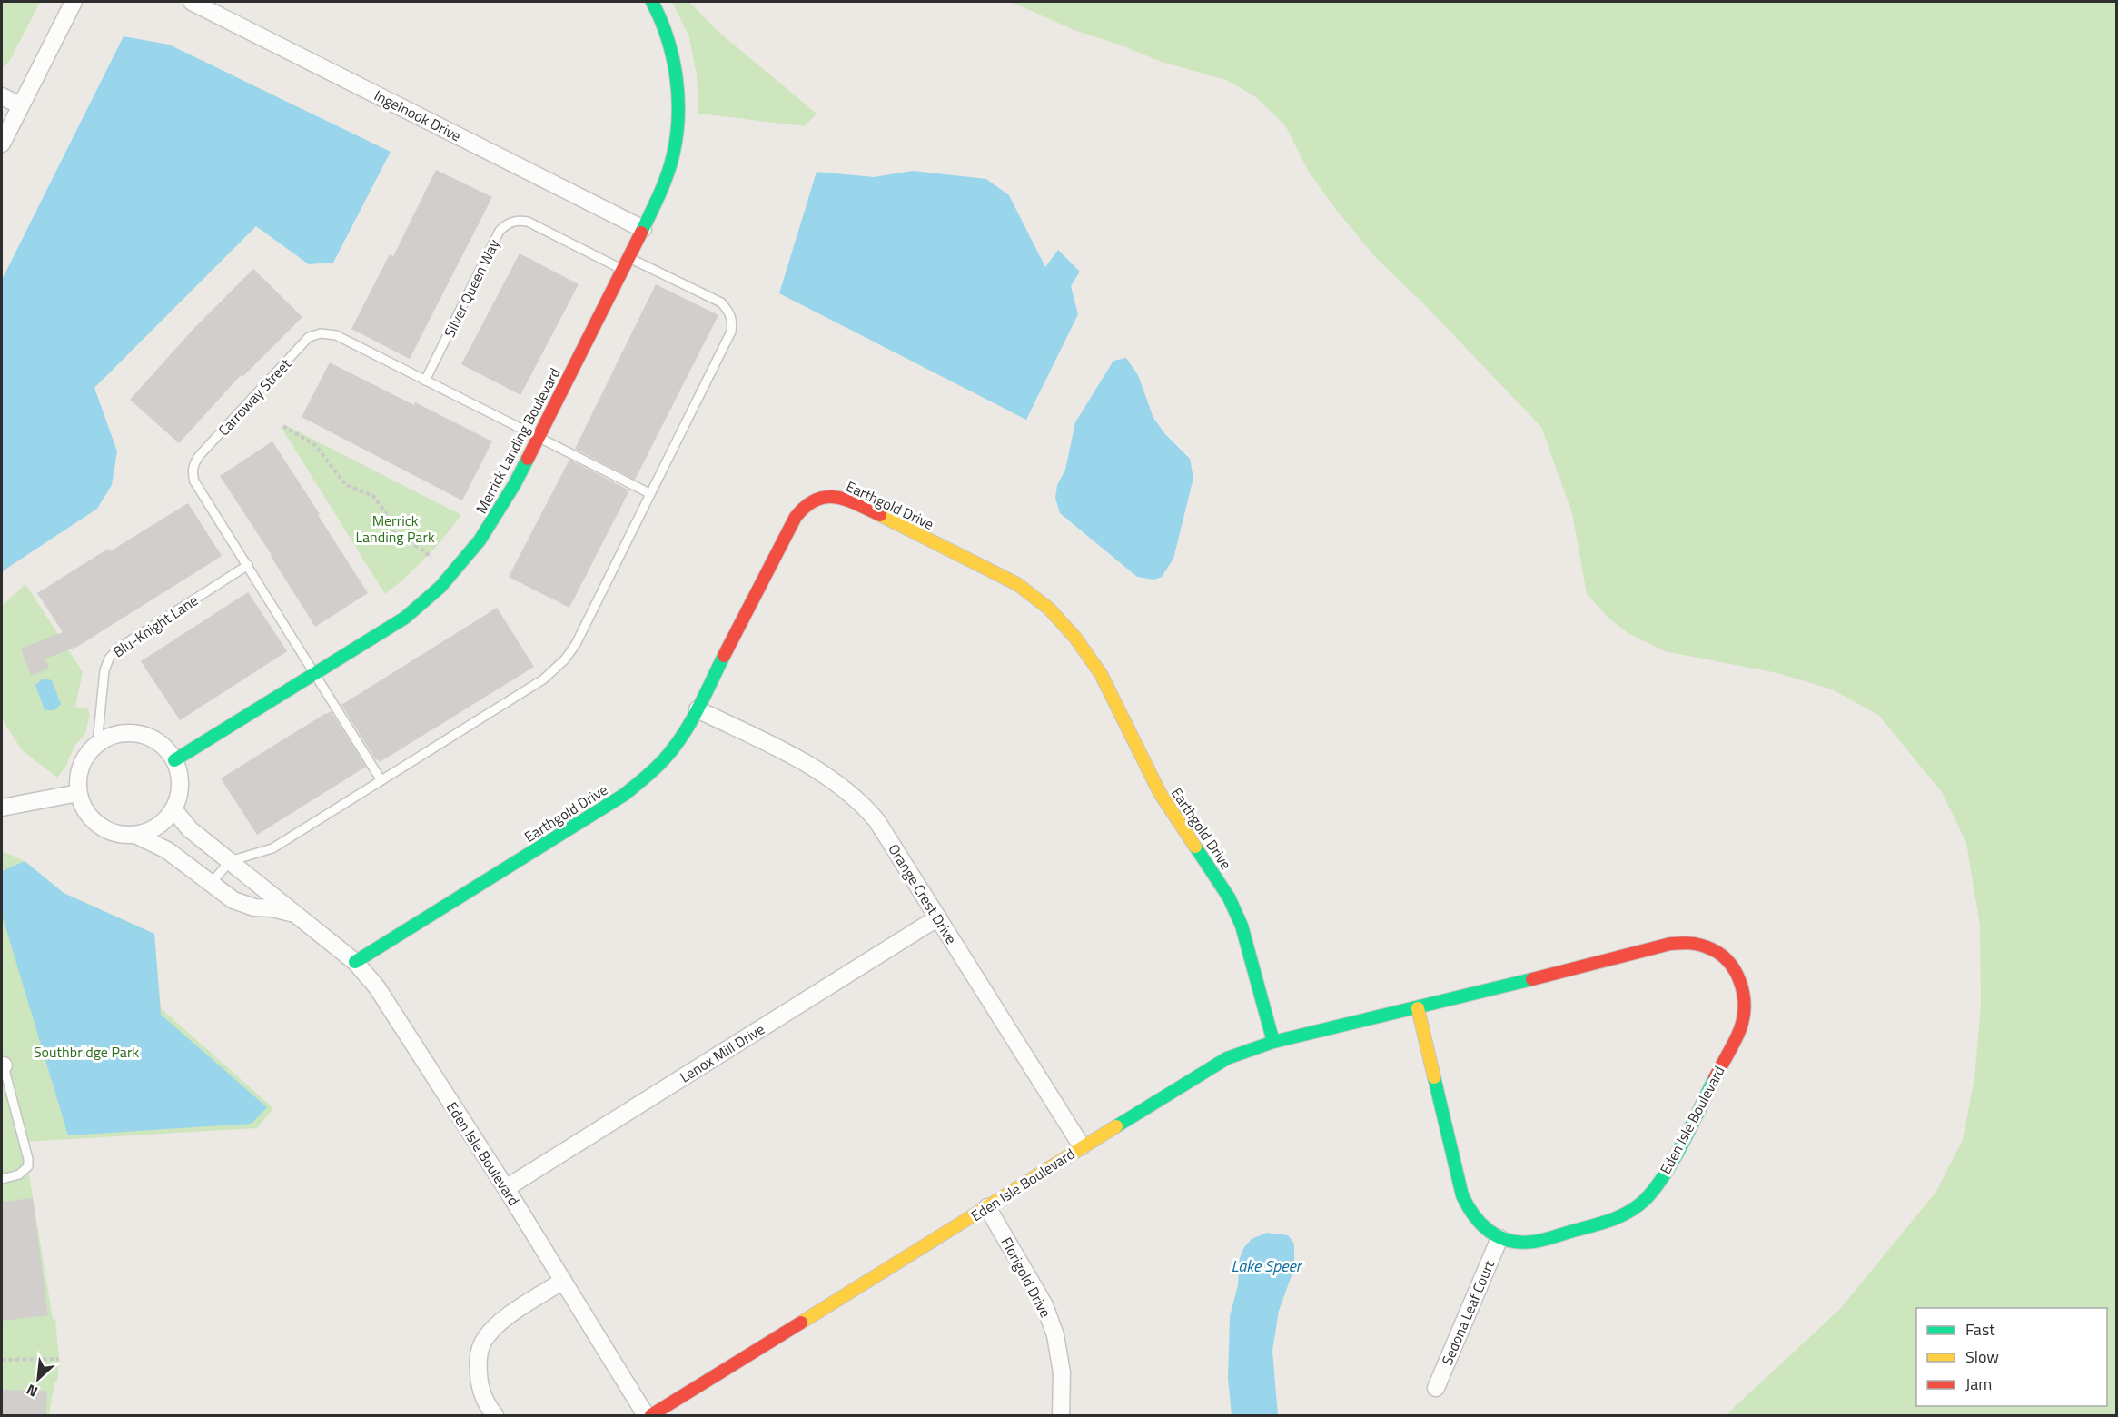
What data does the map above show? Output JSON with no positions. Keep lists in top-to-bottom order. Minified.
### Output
{"streets":{"street":["Ingelnook Drive","Merrick Landing Boulevard","Earthgold Drive","Orange Crest Drive","Lenox Mill Drive","Eden Isle Boulevard","Florigold Drive","Sedona Leaf Court"],"lane":["Silver Queen Way","Carroway Street","Blu-Knight Lane"]},"crossings":[["Ingelnook Drive","Merrick Landing Boulevard"],["Silver Queen Way","Carroway Street"],["Silver Queen Way","Merrick Landing Boulevard"],["Carroway Street","Merrick Landing Boulevard"],["Carroway Street","Blu-Knight Lane"],["Merrick Landing Boulevard","Blu-Knight Lane"],["Merrick Landing Boulevard","Eden Isle Boulevard"],["Earthgold Drive","Orange Crest Drive"],["Earthgold Drive","Eden Isle Boulevard"],["Blu-Knight Lane","Eden Isle Boulevard"],["Orange Crest Drive","Lenox Mill Drive"],["Orange Crest Drive","Eden Isle Boulevard"],["Lenox Mill Drive","Eden Isle Boulevard"],["Eden Isle Boulevard","Florigold Drive"],["Eden Isle Boulevard","Sedona Leaf Court"]],"water":["Lake Speer"],"parks":["Merrick Landing Park","Southbridge Park"],"legend":["Fast","Slow","Jam"],"north":"bottom left"}
